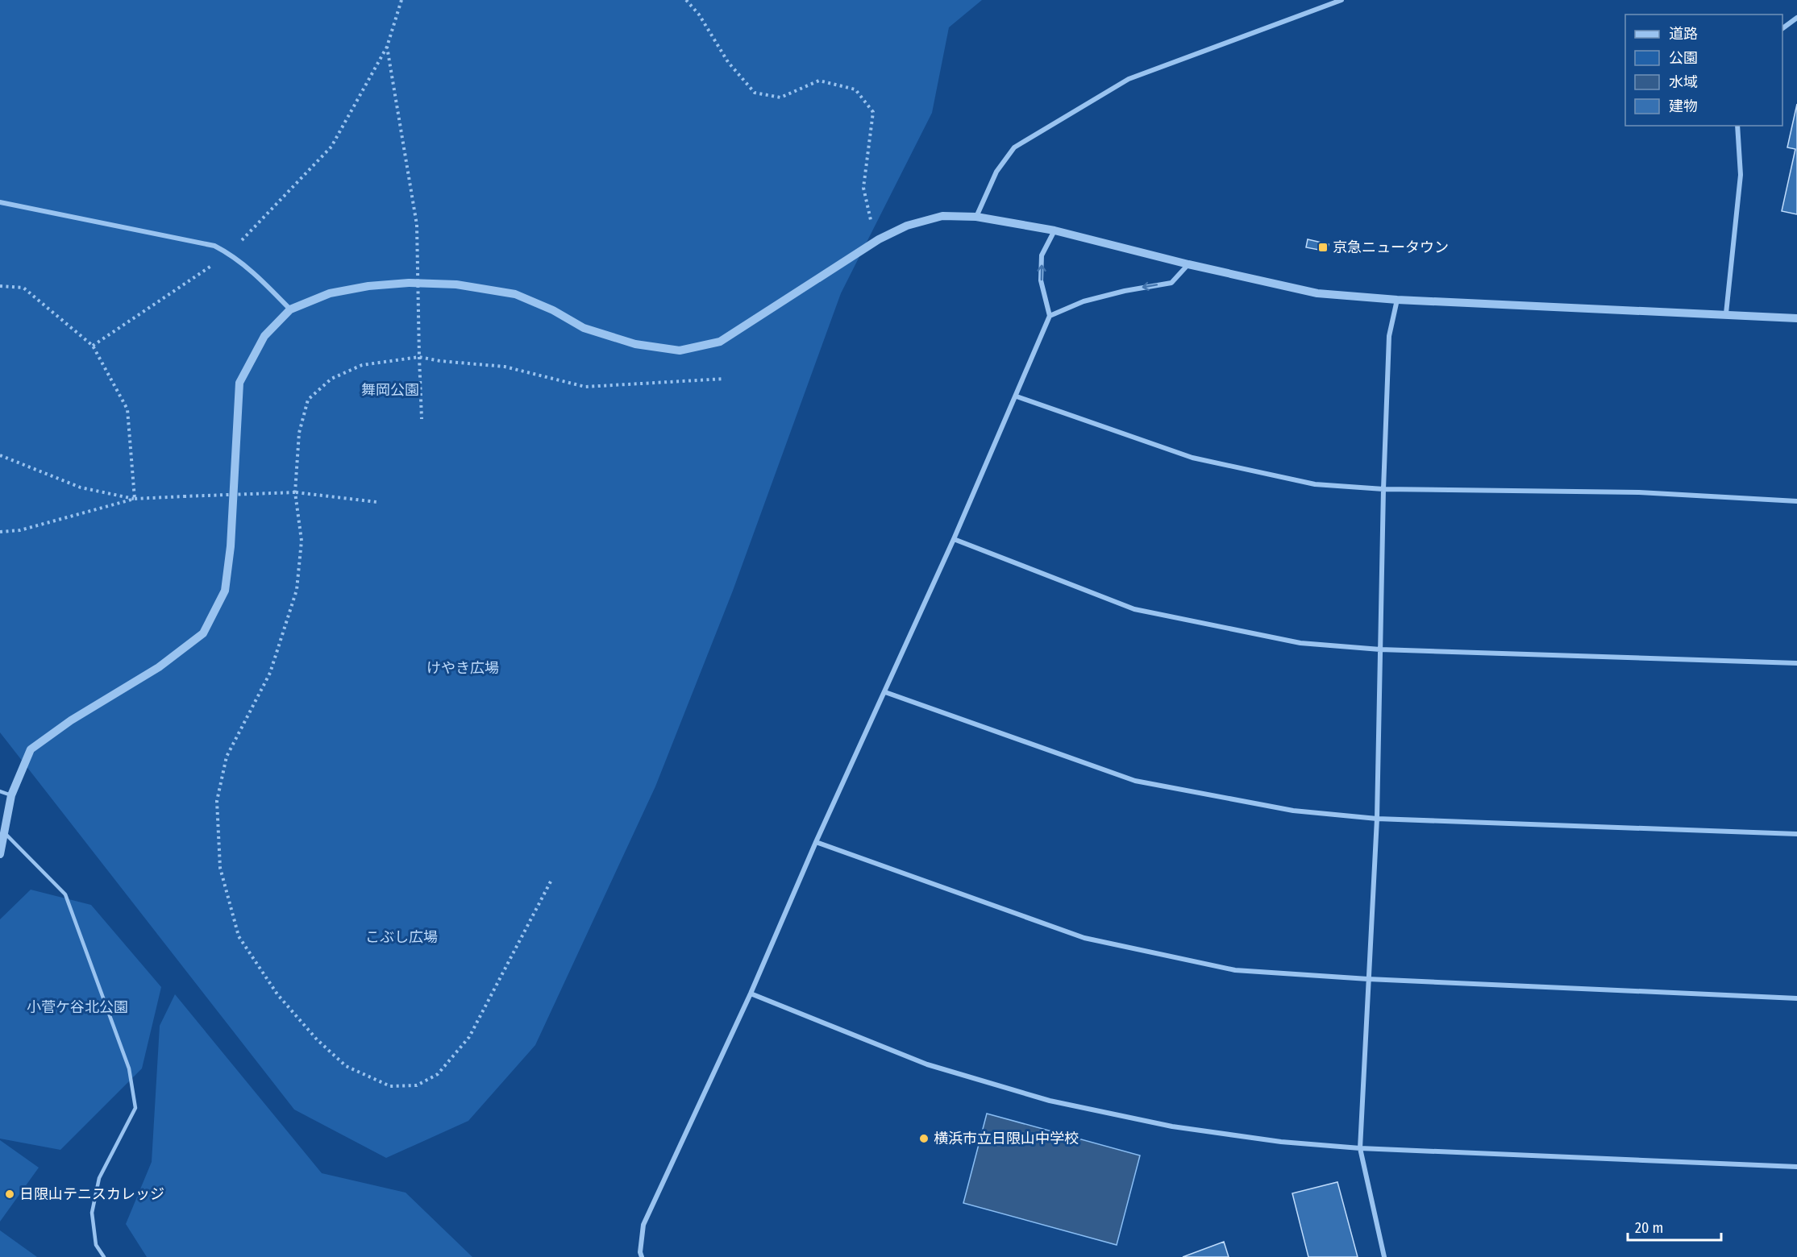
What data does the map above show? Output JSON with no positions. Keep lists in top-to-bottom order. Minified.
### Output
{"parks":["舞岡公園","けやき広場","こぶし広場","小菅ケ谷北公園"],"places":{"transit":["京急ニュータウン"],"other":["横浜市立日限山中学校","日限山テニスカレッジ"]},"legend":["道路","公園","水域","建物"],"scale_bar":"20 m"}
